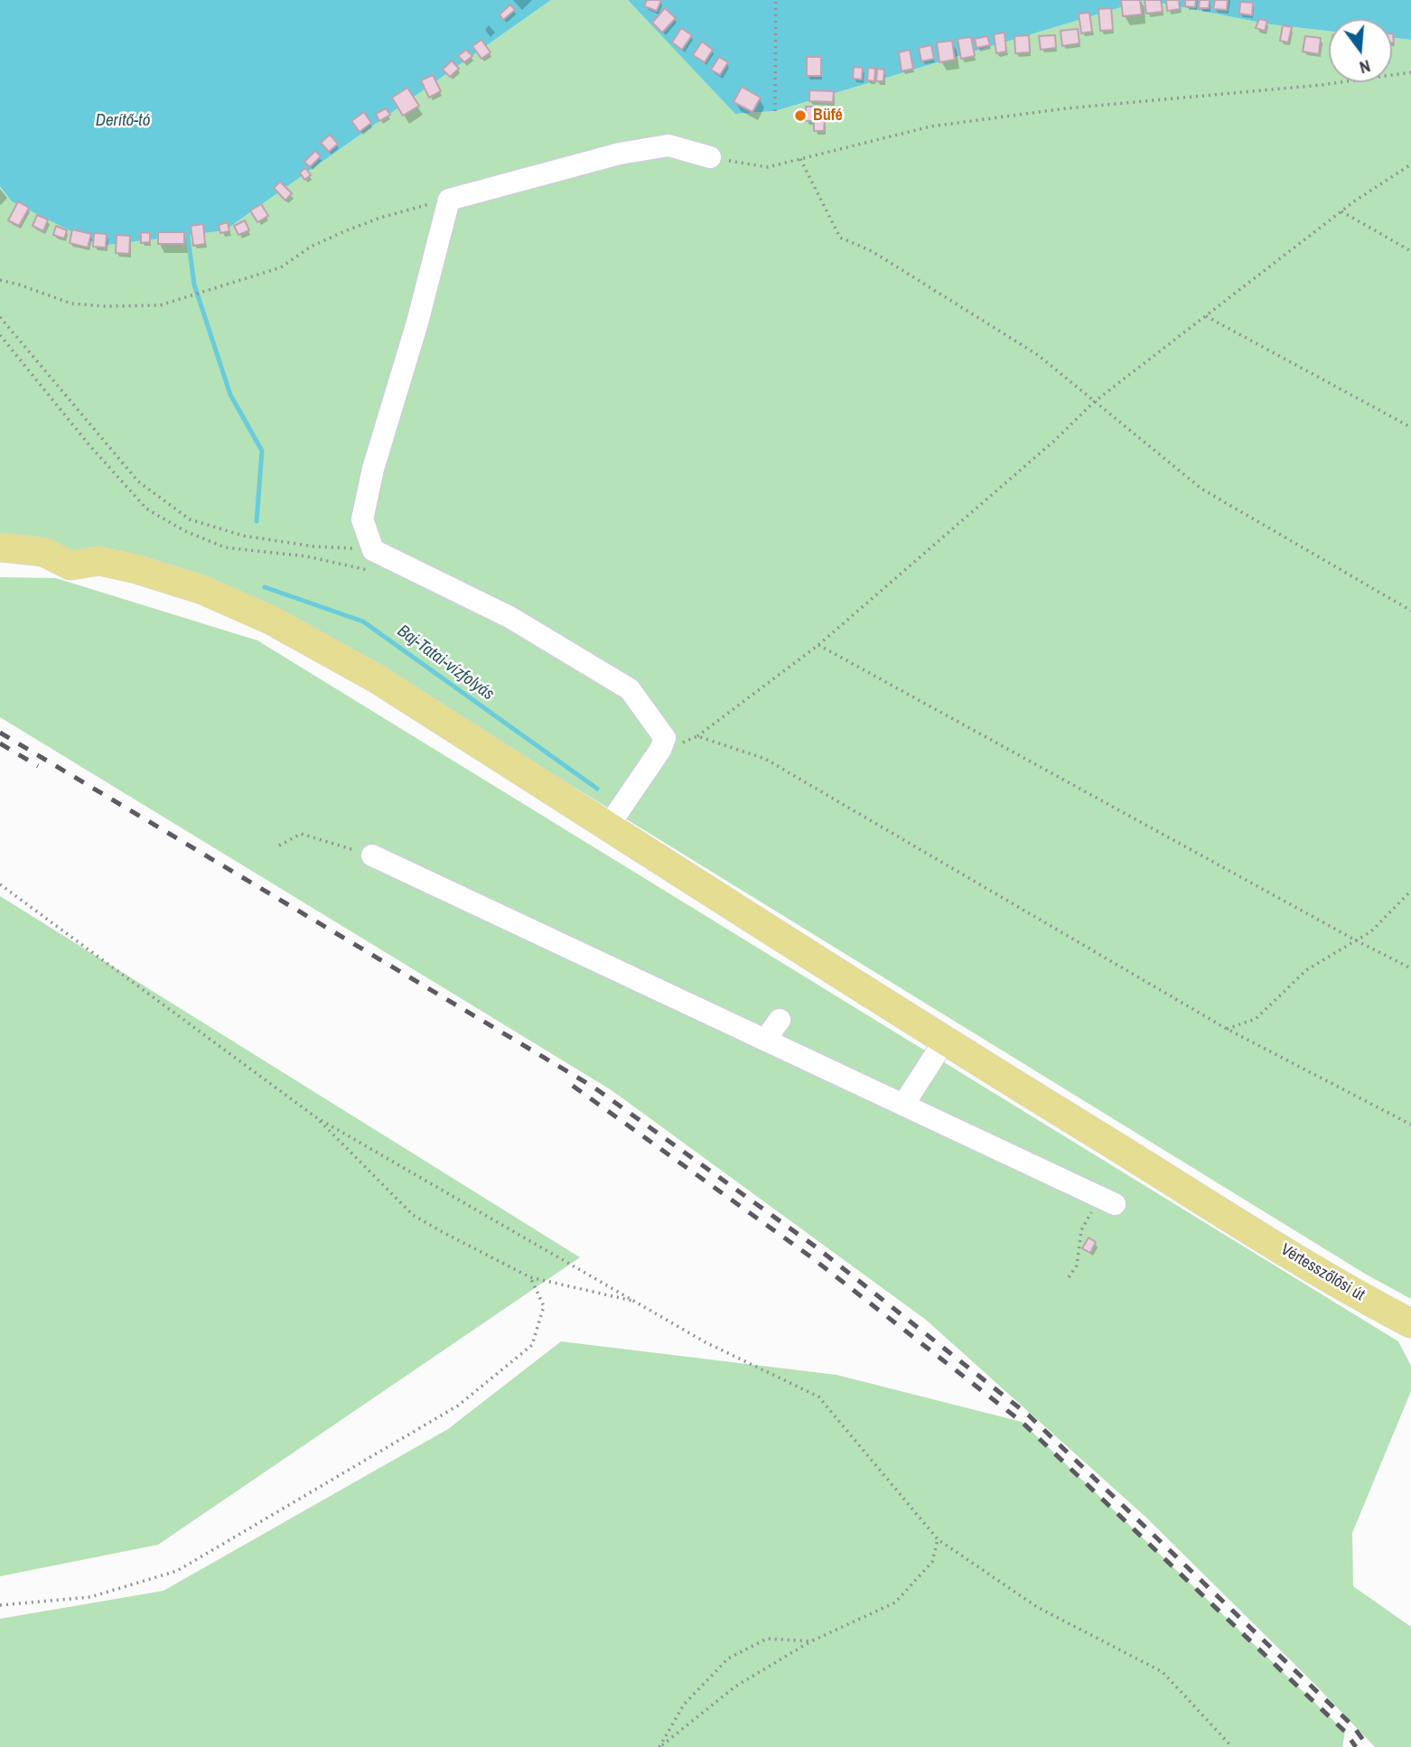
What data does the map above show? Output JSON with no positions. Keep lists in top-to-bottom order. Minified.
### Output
{"streets":{"main road":["Vértesszőlősi út"]},"water":["Derítő-tó","Baj-Tatai-vízfolyás"],"places":["Büfé"],"north":"bottom"}
